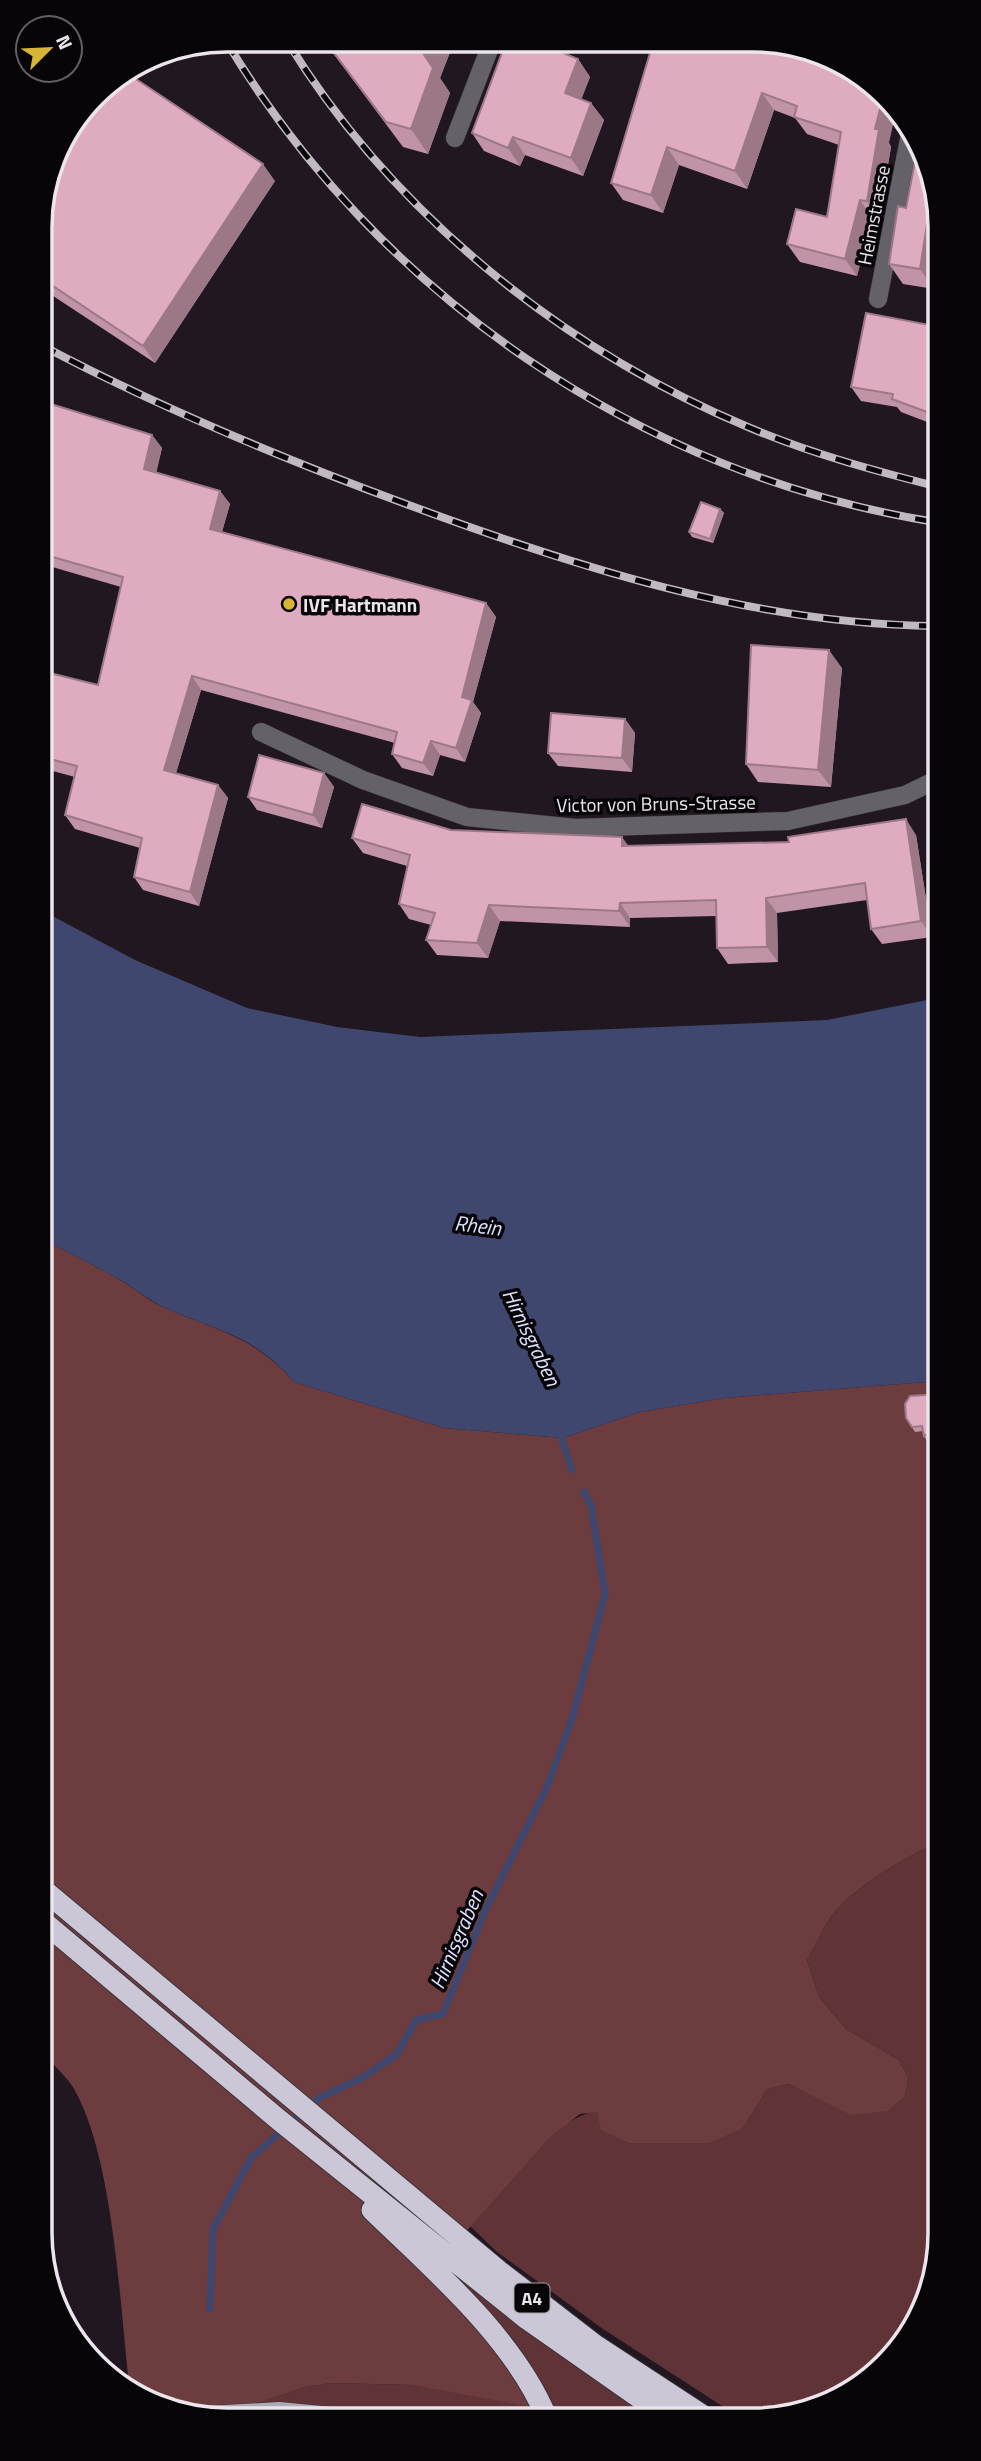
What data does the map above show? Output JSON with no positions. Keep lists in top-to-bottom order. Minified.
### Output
{"streets":{"highway":["A4"],"street":["Heimstrasse","Victor von Bruns-Strasse"]},"water":["Rhein","Hirnisgraben"],"places":["IVF Hartmann"],"north":"top right"}
